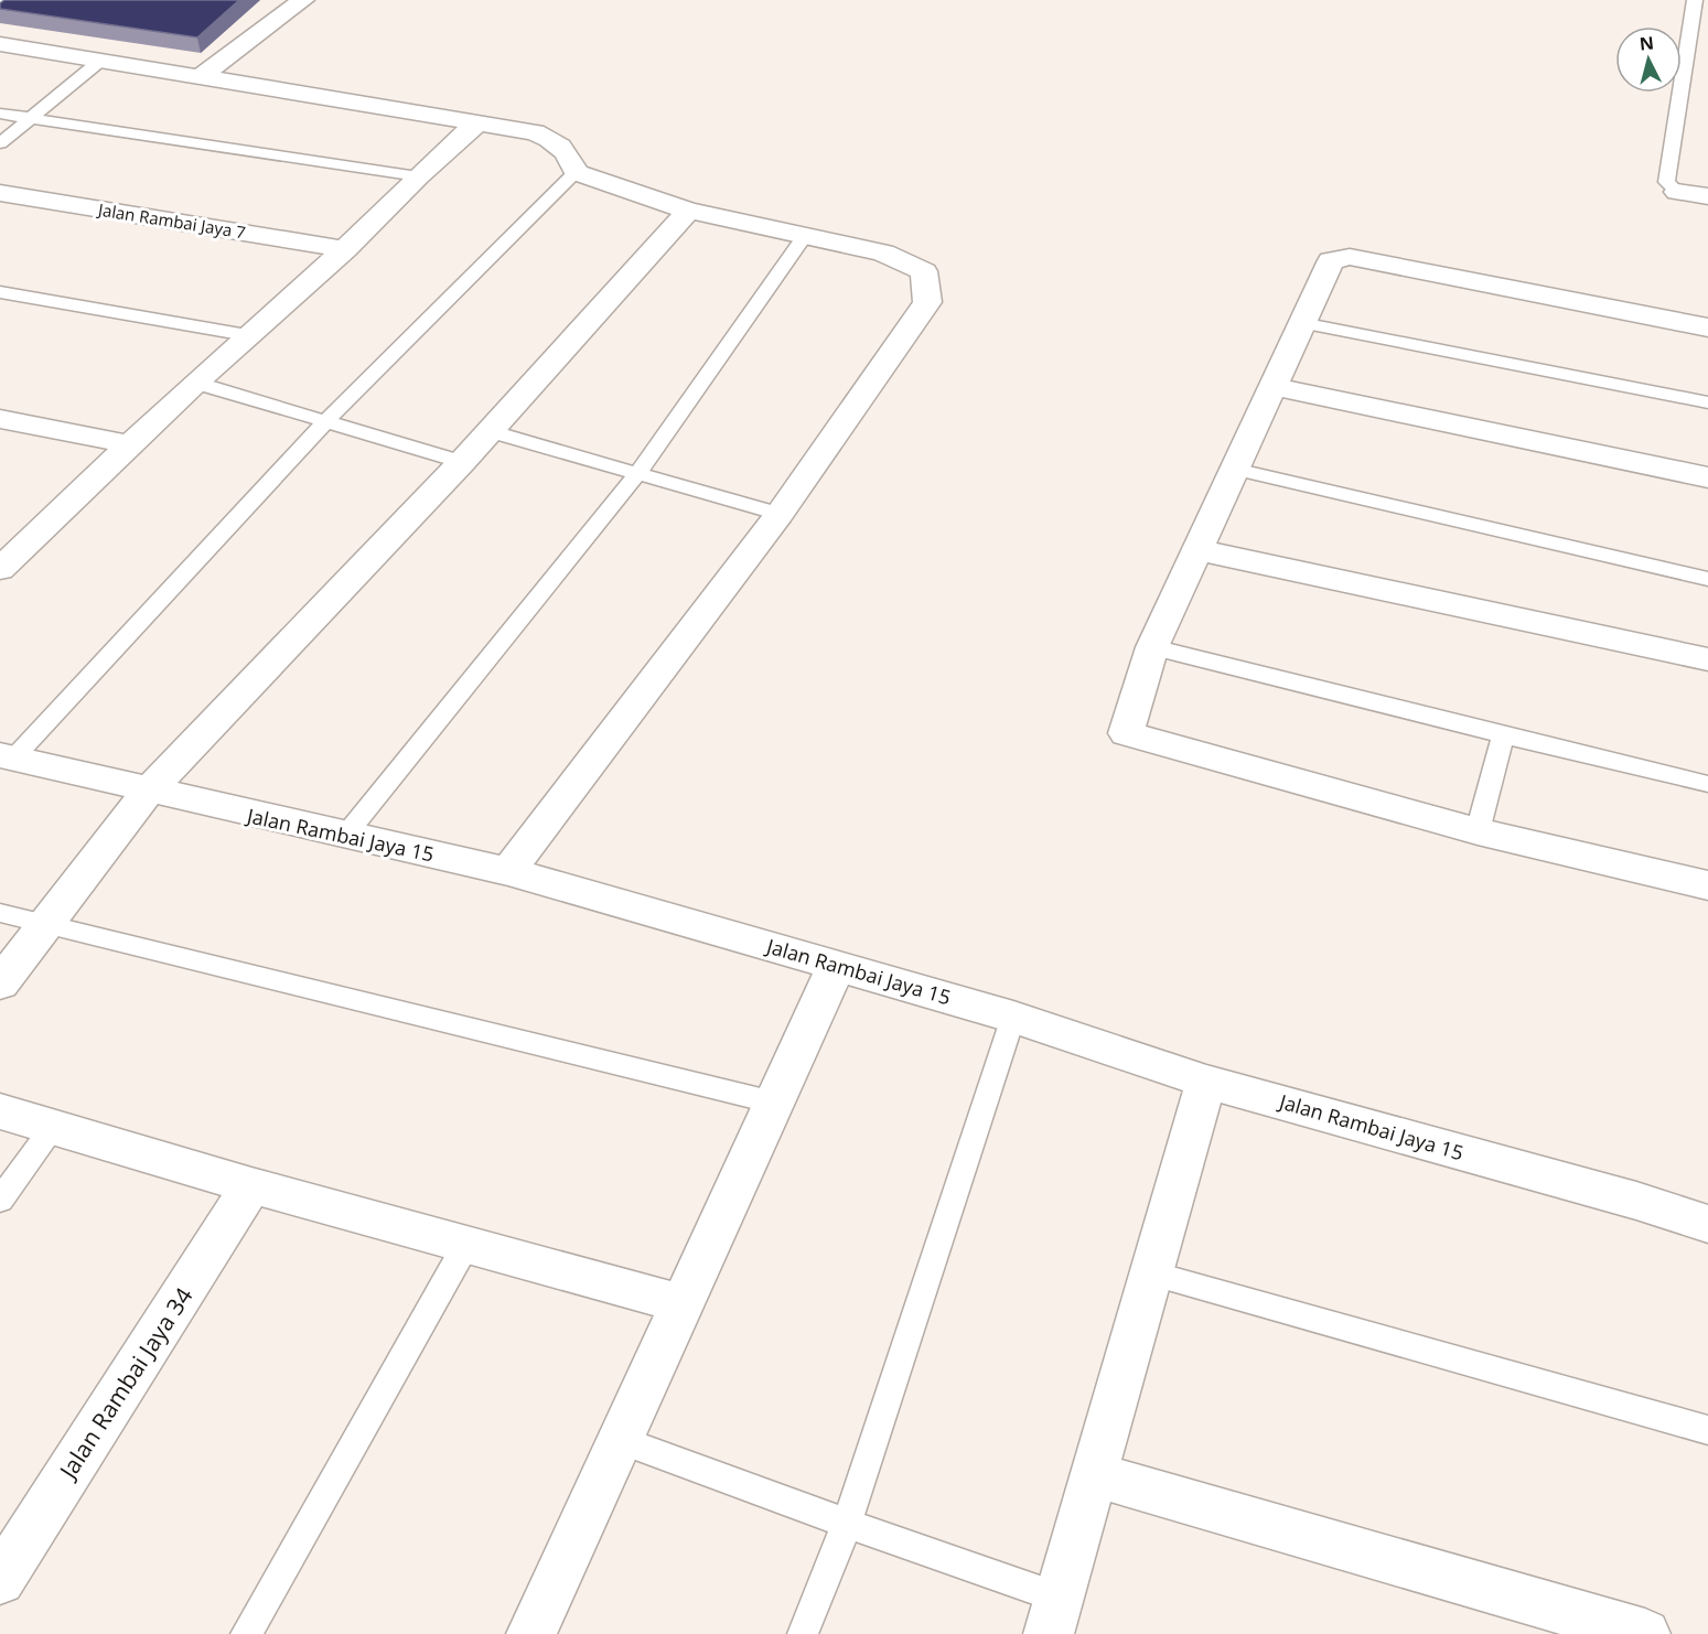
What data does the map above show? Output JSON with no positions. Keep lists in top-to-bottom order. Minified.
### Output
{"streets":{"street":["Jalan Rambai Jaya 7","Jalan Rambai Jaya 15","Jalan Rambai Jaya 34"]},"north":"top"}
